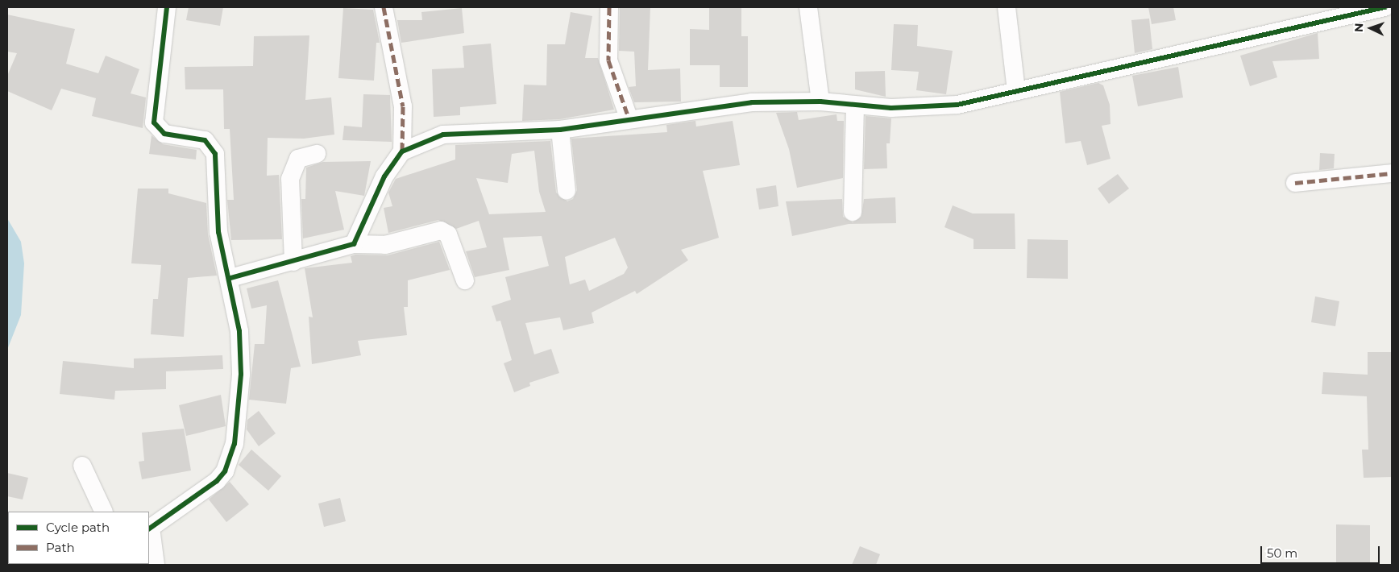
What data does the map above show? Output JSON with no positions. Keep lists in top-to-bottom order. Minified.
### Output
{"legend":["Cycle path","Path"],"scale_bar":"50 m","north":"left"}
